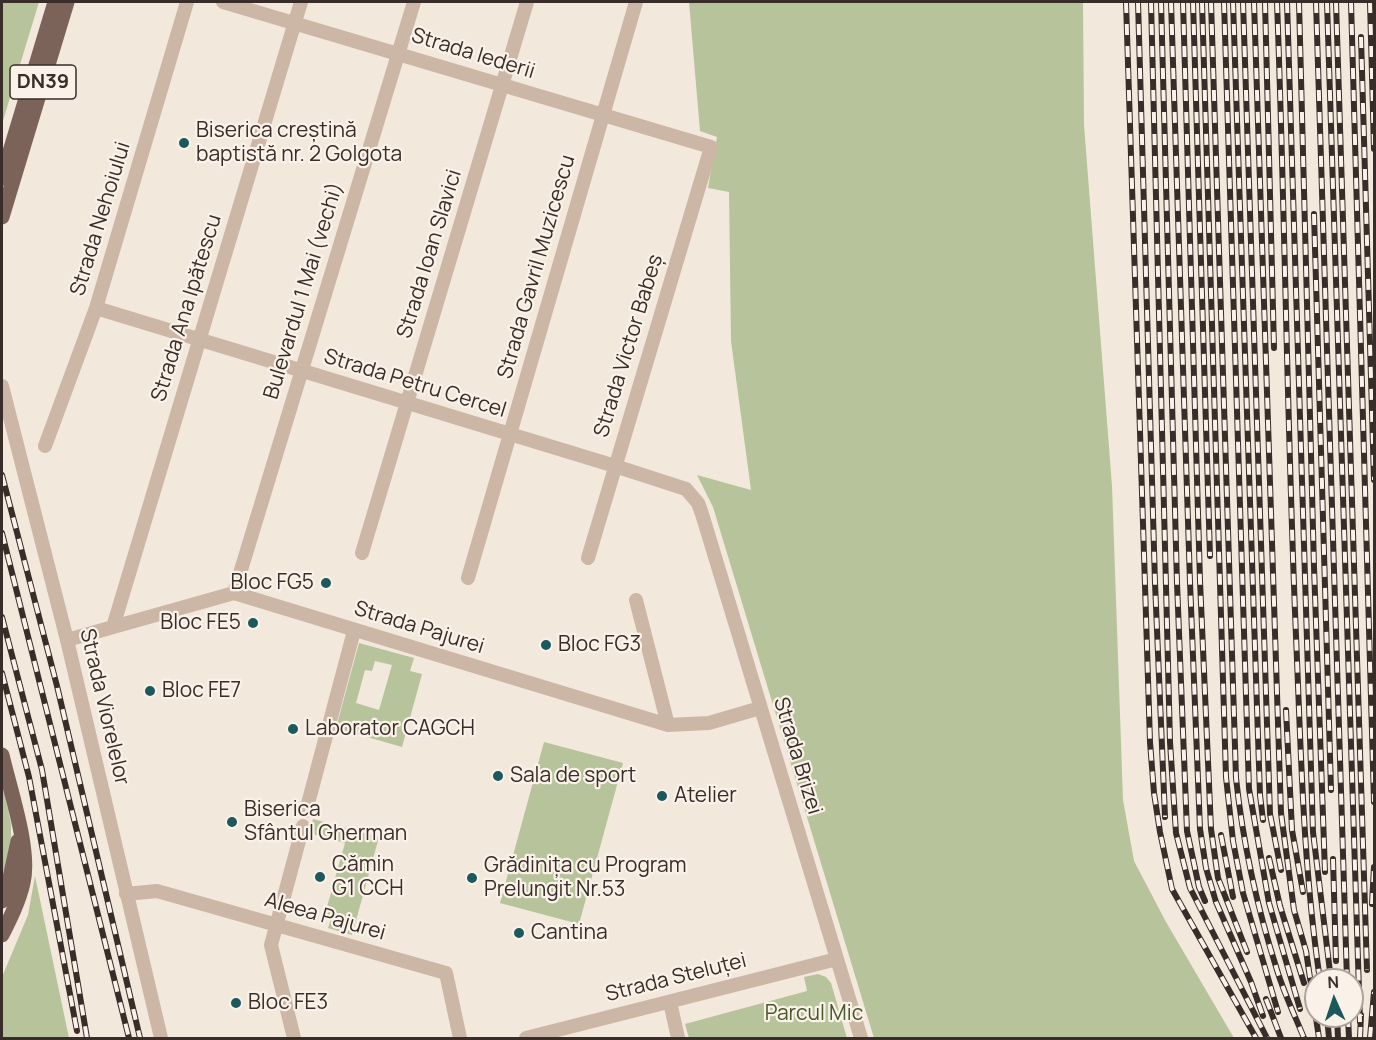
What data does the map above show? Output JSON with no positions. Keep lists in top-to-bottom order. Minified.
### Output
{"streets":{"main road":["DN39"],"street":["Strada Iederii","Strada Nehoiului","Strada Ioan Slavici","Strada Gavril Muzicescu","Bulevardul 1 Mai (vechi)","Strada Ana Ipătescu","Strada Victor Babeș","Strada Petru Cercel","Strada Pajurei","Strada Viorelelor","Strada Brizei","Aleea Pajurei","Strada Steluței"]},"crossings":[["Strada Iederii","Strada Ioan Slavici"],["Strada Iederii","Strada Gavril Muzicescu"],["Strada Iederii","Bulevardul 1 Mai (vechi)"],["Strada Iederii","Strada Ana Ipătescu"],["Strada Iederii","Strada Victor Babeș"],["Strada Nehoiului","Strada Petru Cercel"],["Strada Ioan Slavici","Strada Petru Cercel"],["Strada Gavril Muzicescu","Strada Petru Cercel"],["Bulevardul 1 Mai (vechi)","Strada Petru Cercel"],["Bulevardul 1 Mai (vechi)","Strada Pajurei"],["Strada Ana Ipătescu","Strada Petru Cercel"],["Strada Victor Babeș","Strada Petru Cercel"],["Strada Petru Cercel","Strada Brizei"],["Strada Pajurei","Strada Brizei"],["Strada Viorelelor","Aleea Pajurei"],["Strada Brizei","Strada Steluței"]],"parks":["Parcul Mic"],"places":["Biserica creștină baptistă nr. 2 Golgota","Bloc FG5","Bloc FE5","Bloc FG3","Bloc FE7","Laborator CAGCH","Sala de sport","Atelier","Biserica Sfântul Gherman","Cămin G1 CCH","Grădinița cu Program Prelungit Nr.53","Cantina","Bloc FE3"],"north":"top"}
